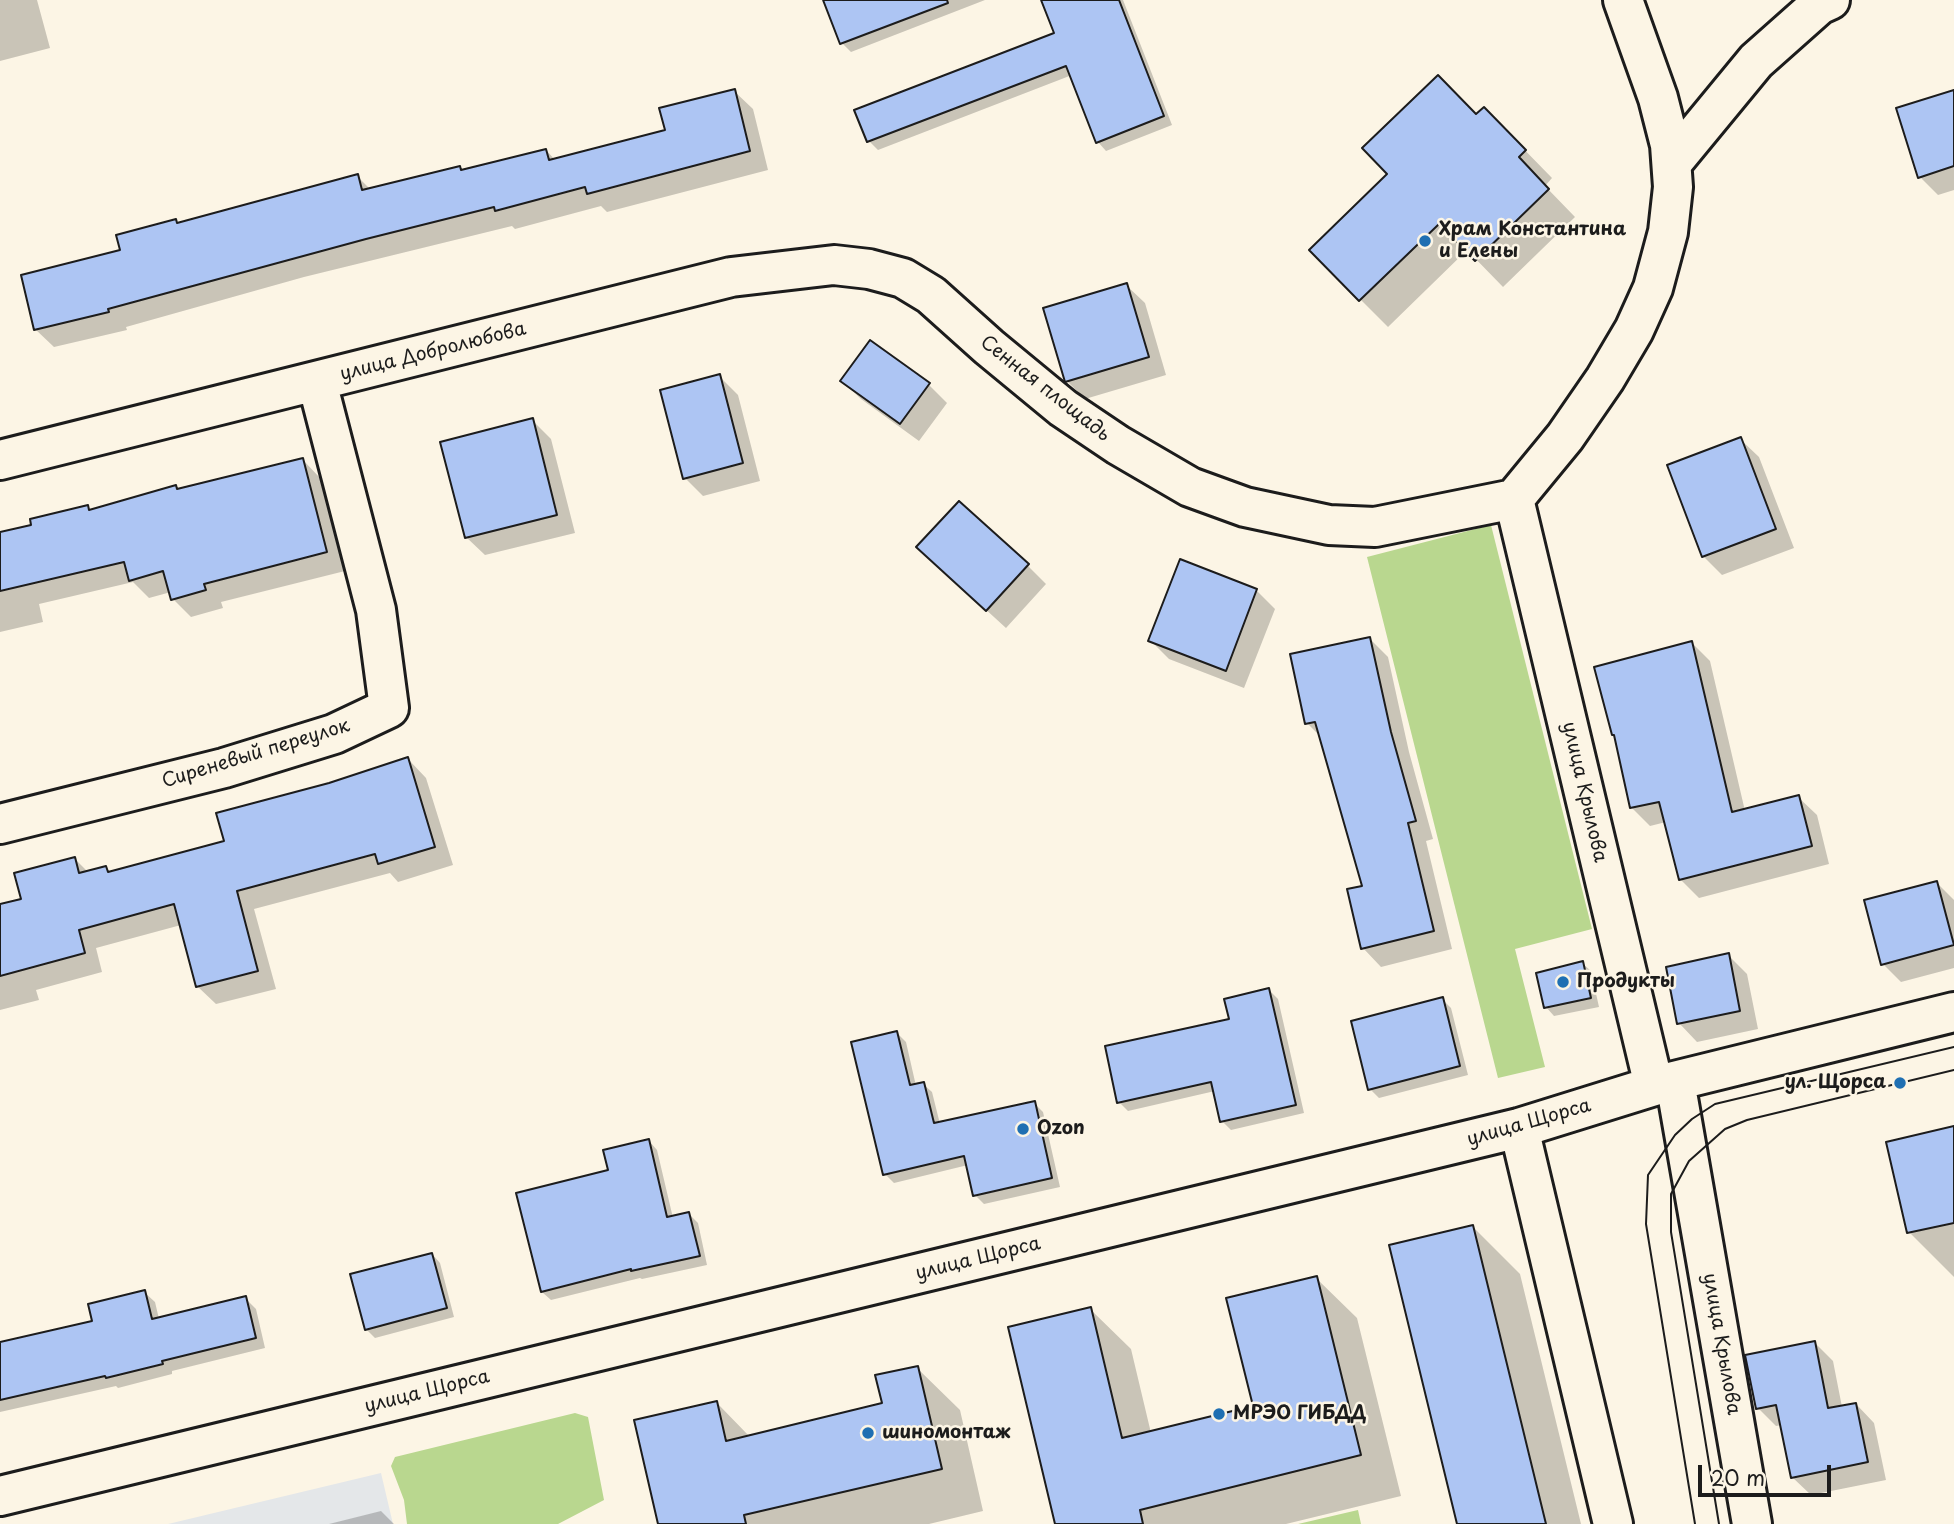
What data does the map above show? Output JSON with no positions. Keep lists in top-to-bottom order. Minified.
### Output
{"streets":{"street":["улица Добролюбова","Сенная площадь","Сиреневый переулок","улица Крылова","улица Щорса"]},"crossings":[["улица Добролюбова","Сенная площадь"],["улица Добролюбова","Сиреневый переулок"],["Сенная площадь","улица Крылова"],["улица Крылова","улица Щорса"]],"places":["Храм Константина и Елены","Продукты","ул. Щорса","Ozon","МРЭО ГИБДД","шиномонтаж"],"scale_bar":"20 m"}
